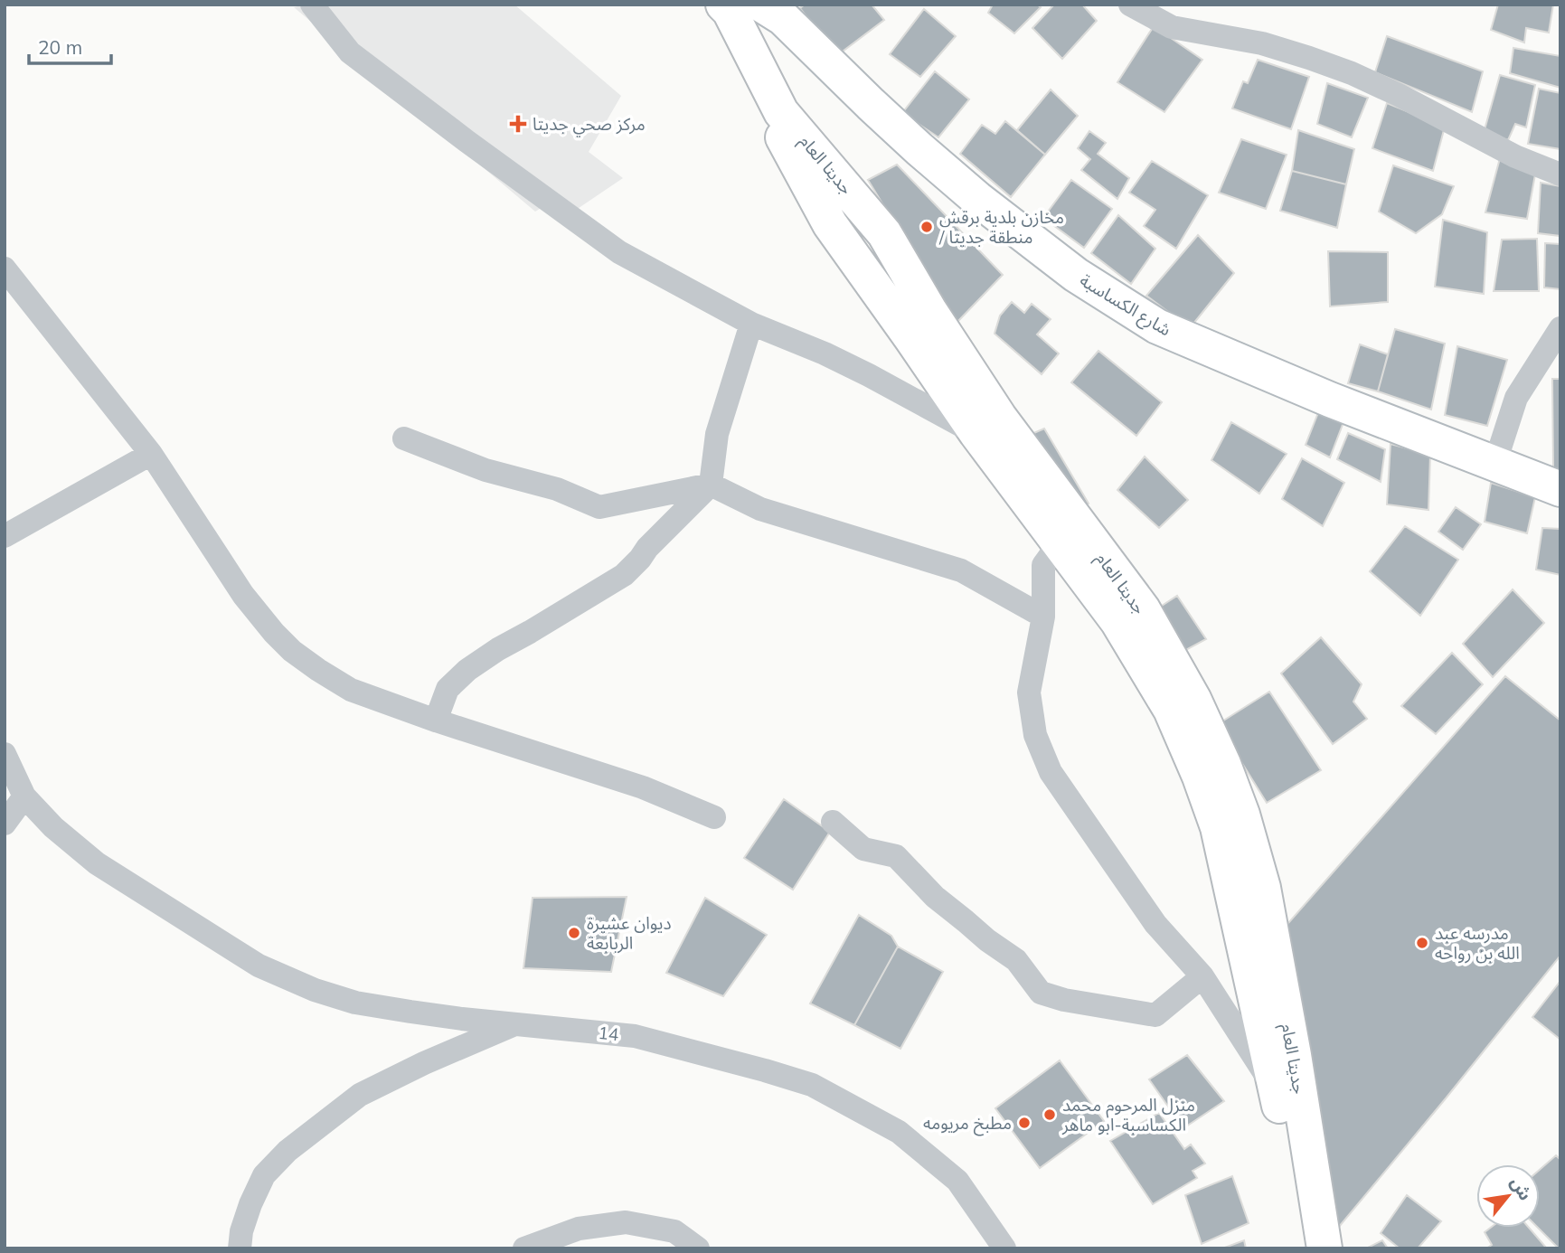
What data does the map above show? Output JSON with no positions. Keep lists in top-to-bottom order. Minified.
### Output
{"streets":{"main road":["جديتا العام","شارع الكساسبة"],"street":["14"]},"crossings":[["جديتا العام","شارع الكساسبة"]],"places":{"health":["مركز صحي جديتا"],"other":["مخازن بلدية برقش / منطقة جديتا","ديوان عشيرة الربابعة","مدرسه عبد الله بن رواحه","منزل المرحوم محمد الكساسبة-ابو ماهر","مطبخ مريومه"]},"scale_bar":"20 m","north":"top right"}
